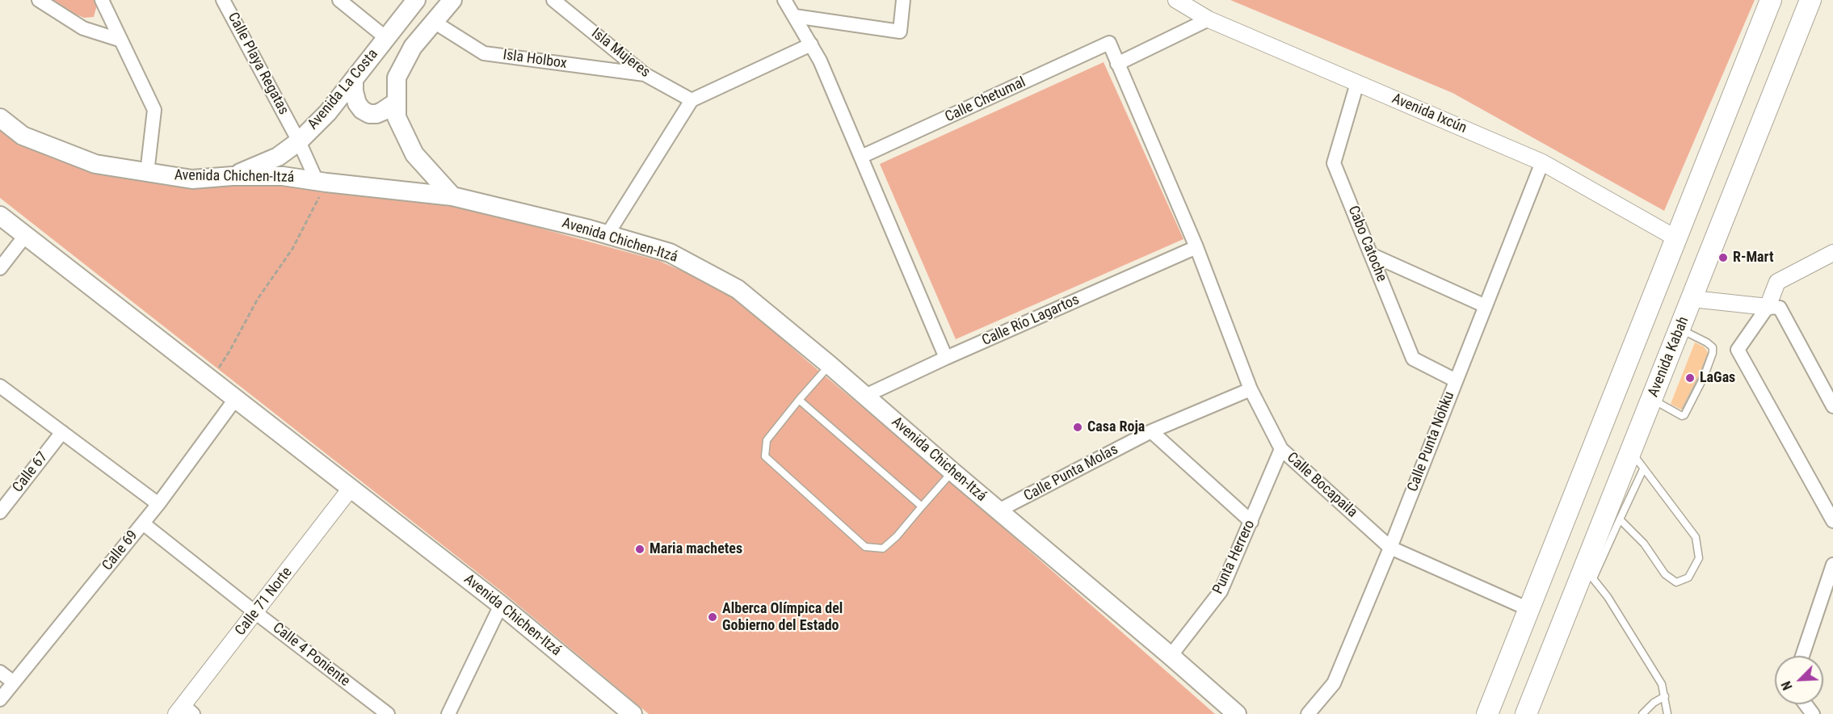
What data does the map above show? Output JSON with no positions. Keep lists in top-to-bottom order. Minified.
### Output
{"streets":{"main road":["Avenida La Costa","Avenida Chichen-Itzá","Avenida Kabah"],"street":["Isla Mujeres","Isla Holbox","Calle Playa Regatas","Calle Chetumal","Avenida Ixcún","Cabo Catoche","Calle Río Lagartos","Calle Punta Nohku","Calle 67","Calle Punta Molas","Calle Bocapaila","Calle 69","Punta Herrero","Calle 71 Norte","Calle 4 Poniente"]},"crossings":[["Isla Mujeres","Isla Holbox"],["Calle Playa Regatas","Avenida La Costa"],["Calle Playa Regatas","Avenida Chichen-Itzá"],["Avenida La Costa","Avenida Chichen-Itzá"],["Calle Chetumal","Calle Bocapaila"],["Avenida Ixcún","Cabo Catoche"],["Avenida Ixcún","Calle Punta Nohku"],["Avenida Chichen-Itzá","Calle Río Lagartos"],["Avenida Chichen-Itzá","Calle Punta Molas"],["Avenida Chichen-Itzá","Calle 69"],["Avenida Chichen-Itzá","Punta Herrero"],["Avenida Chichen-Itzá","Calle 71 Norte"],["Cabo Catoche","Calle Punta Nohku"],["Calle Río Lagartos","Calle Bocapaila"],["Calle Punta Nohku","Calle Bocapaila"],["Calle Punta Molas","Calle Bocapaila"],["Calle Bocapaila","Punta Herrero"],["Calle 69","Calle 4 Poniente"],["Calle 71 Norte","Calle 4 Poniente"]],"places":["R-Mart","LaGas","Casa Roja","Maria machetes","Alberca Olímpica del Gobierno del Estado"],"north":"bottom left"}
